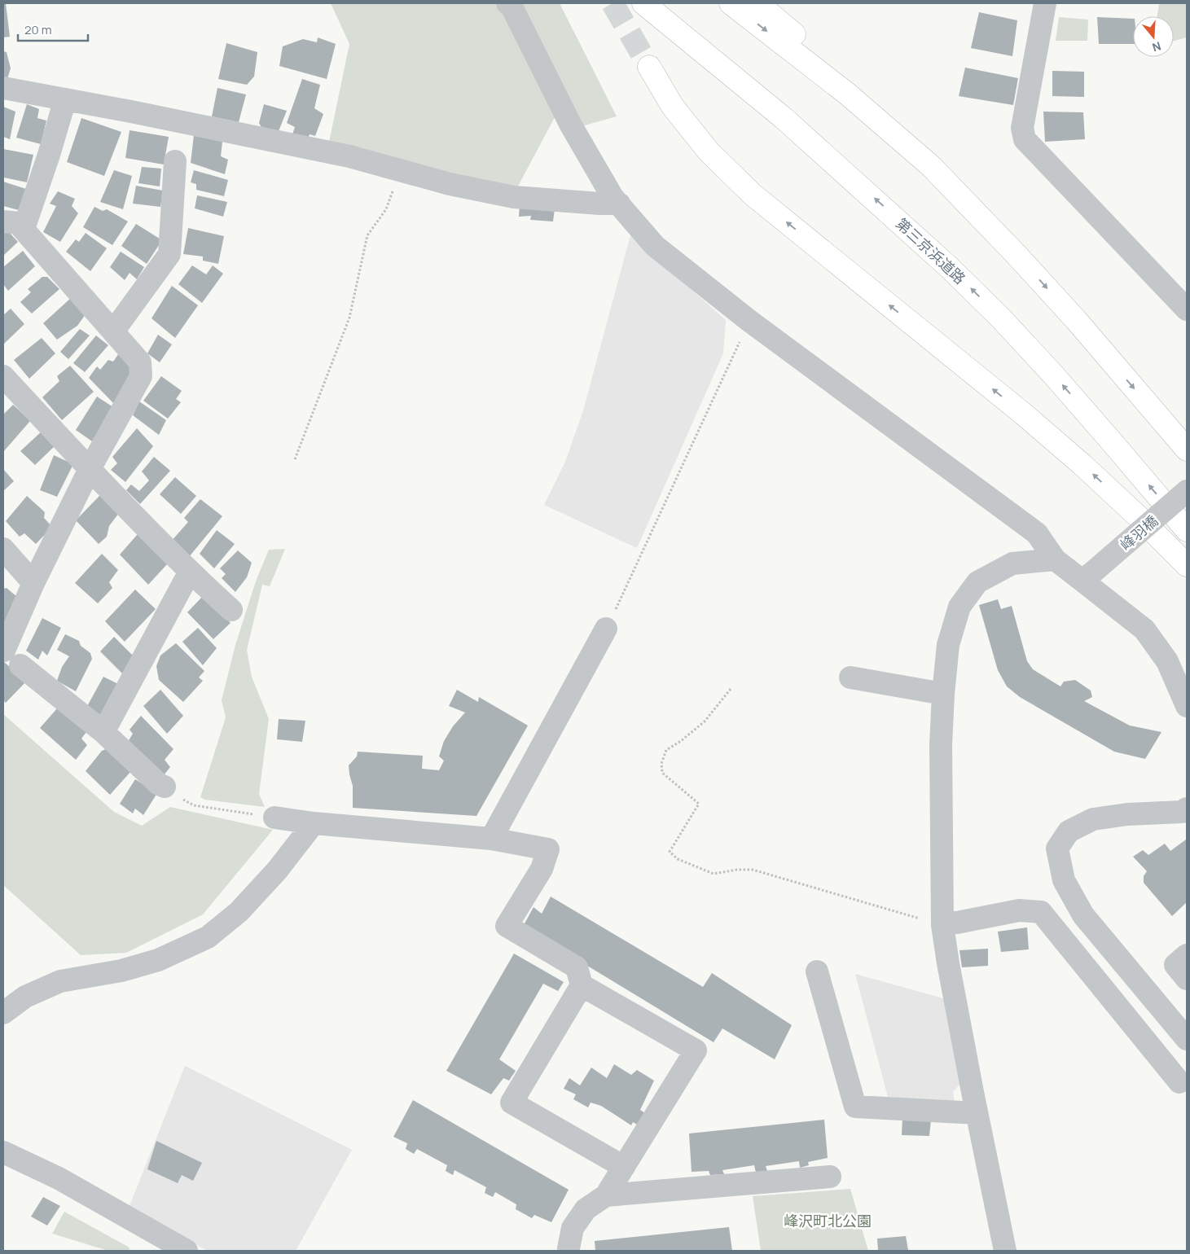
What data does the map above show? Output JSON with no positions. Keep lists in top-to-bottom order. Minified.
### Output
{"streets":{"highway":["第三京浜道路"],"street":["峰羽橋"]},"parks":["峰沢町北公園"],"scale_bar":"20 m","north":"bottom"}
